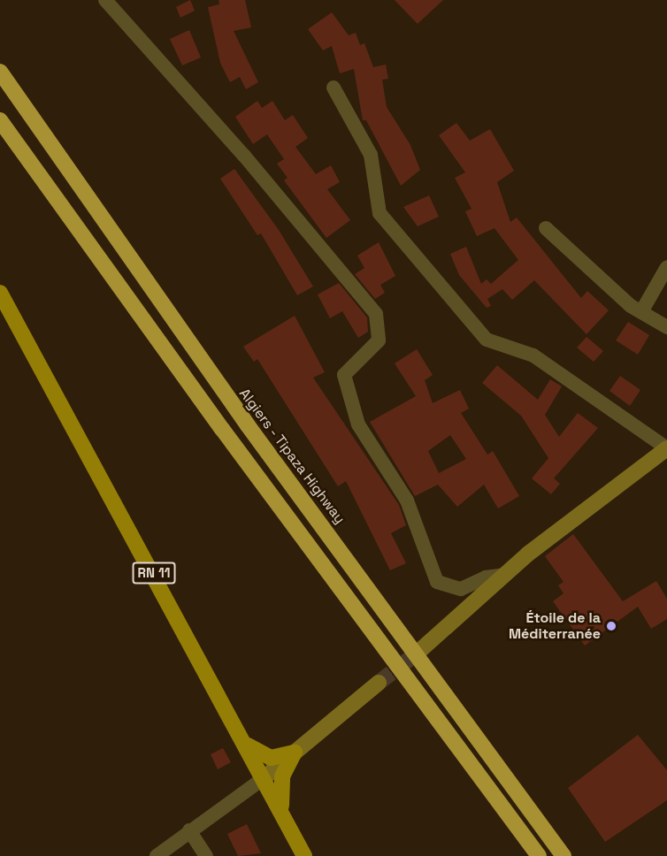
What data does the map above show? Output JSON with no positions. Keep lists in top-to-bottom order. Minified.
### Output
{"streets":{"highway":["Algiers - Tipaza Highway"],"main road":["RN 11"]},"places":["Étoile de la Méditerranée"]}
